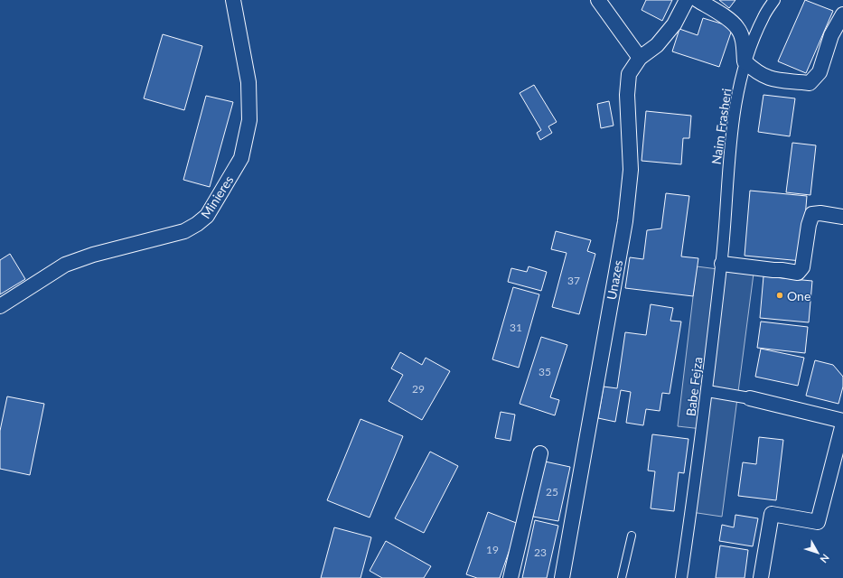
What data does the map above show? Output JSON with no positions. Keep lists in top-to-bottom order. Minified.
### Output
{"streets":{"street":["Naim Frasheri","Minieres","Unazes","Babe Fejza"]},"crossings":[["Naim Frasheri","Babe Fejza"]],"places":["One"],"house_numbers":["37","31","35","29","25","19","23"],"north":"bottom right"}
